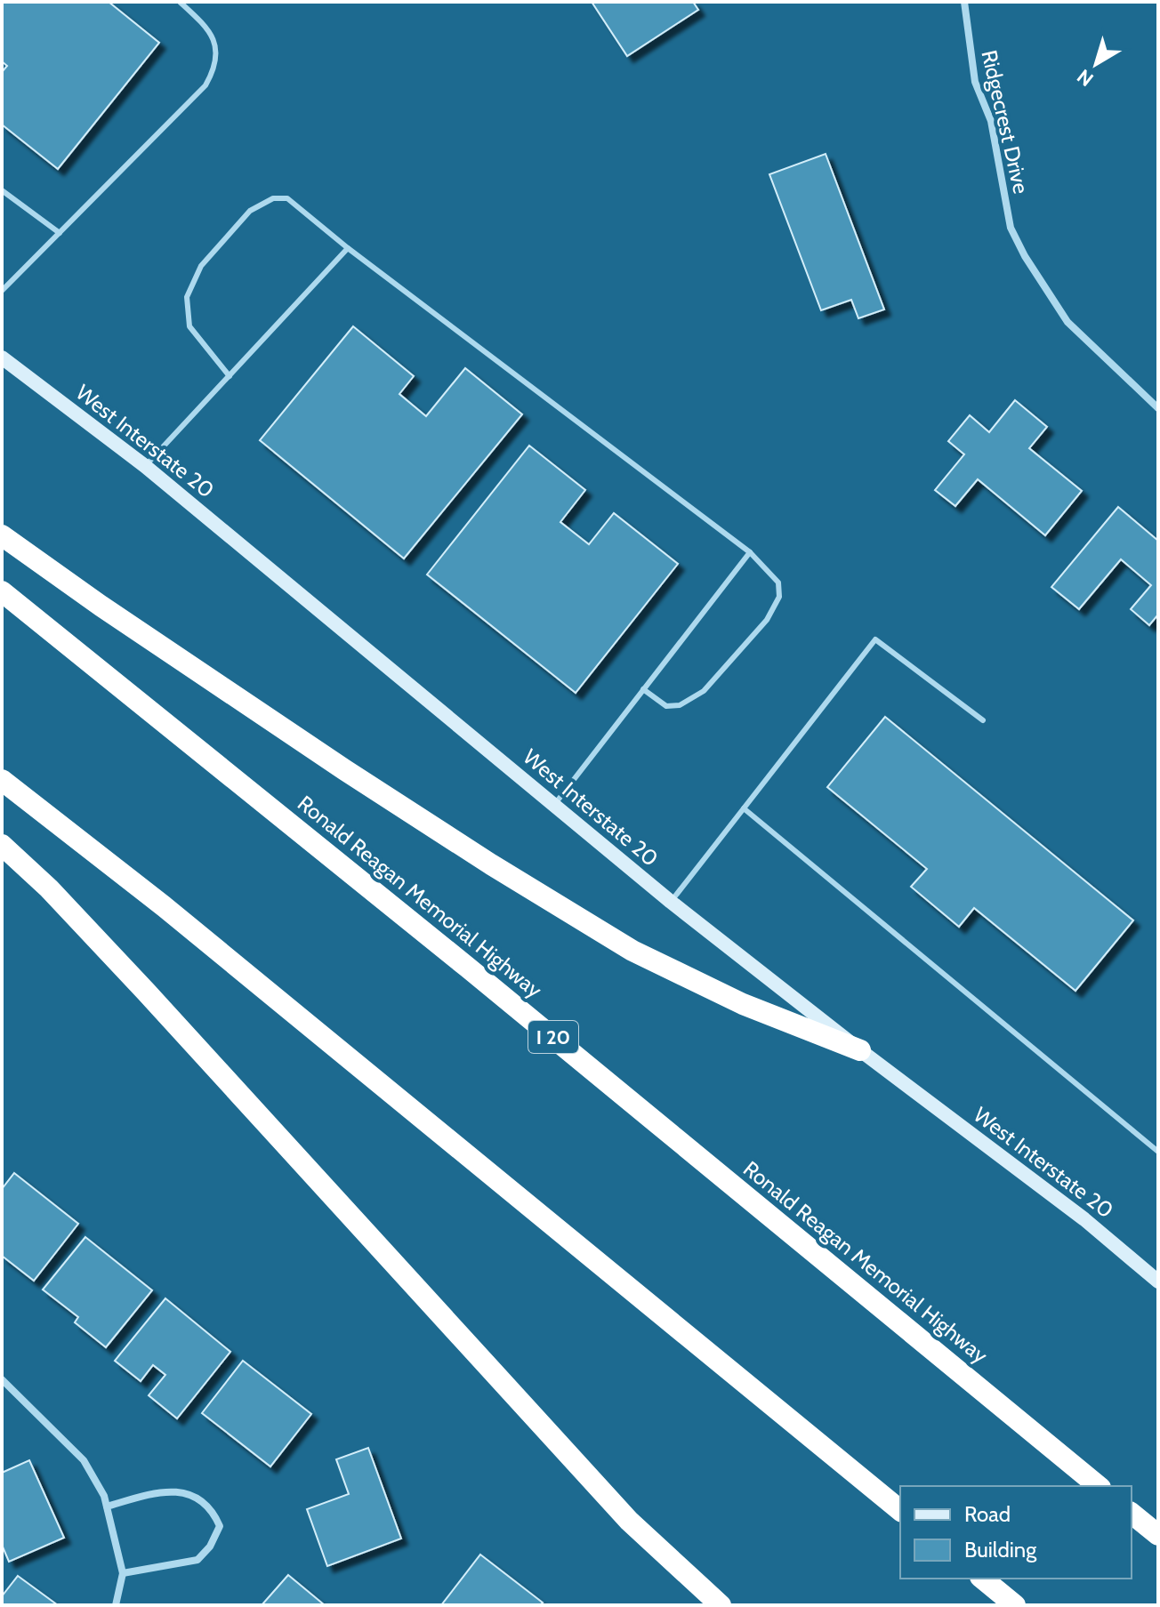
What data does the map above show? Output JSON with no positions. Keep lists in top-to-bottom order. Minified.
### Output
{"streets":{"highway":["Ronald Reagan Memorial Highway","I 20"],"main road":["West Interstate 20"],"street":["Ridgecrest Drive"]},"legend":["Road","Building"],"north":"bottom left"}
